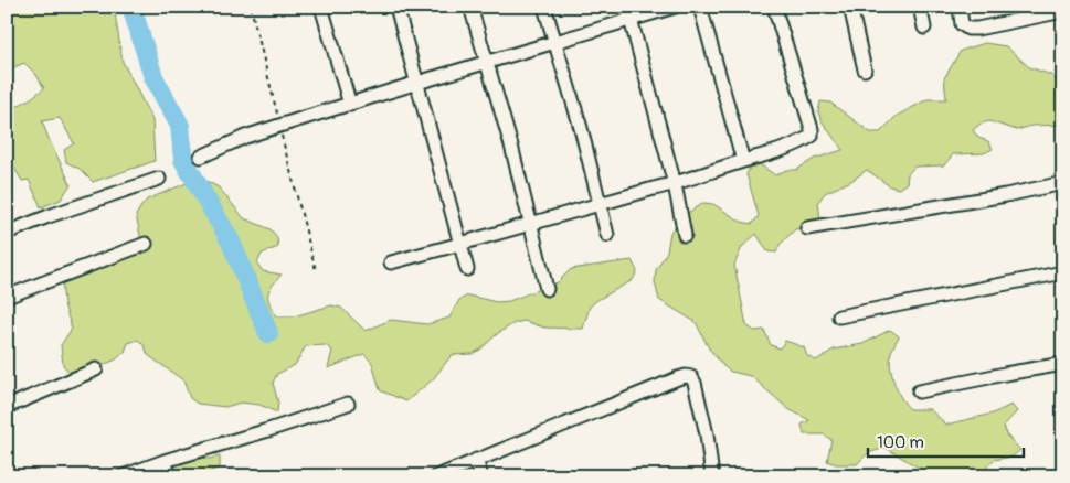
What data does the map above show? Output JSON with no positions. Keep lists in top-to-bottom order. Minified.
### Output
{"scale_bar":"100 m"}
